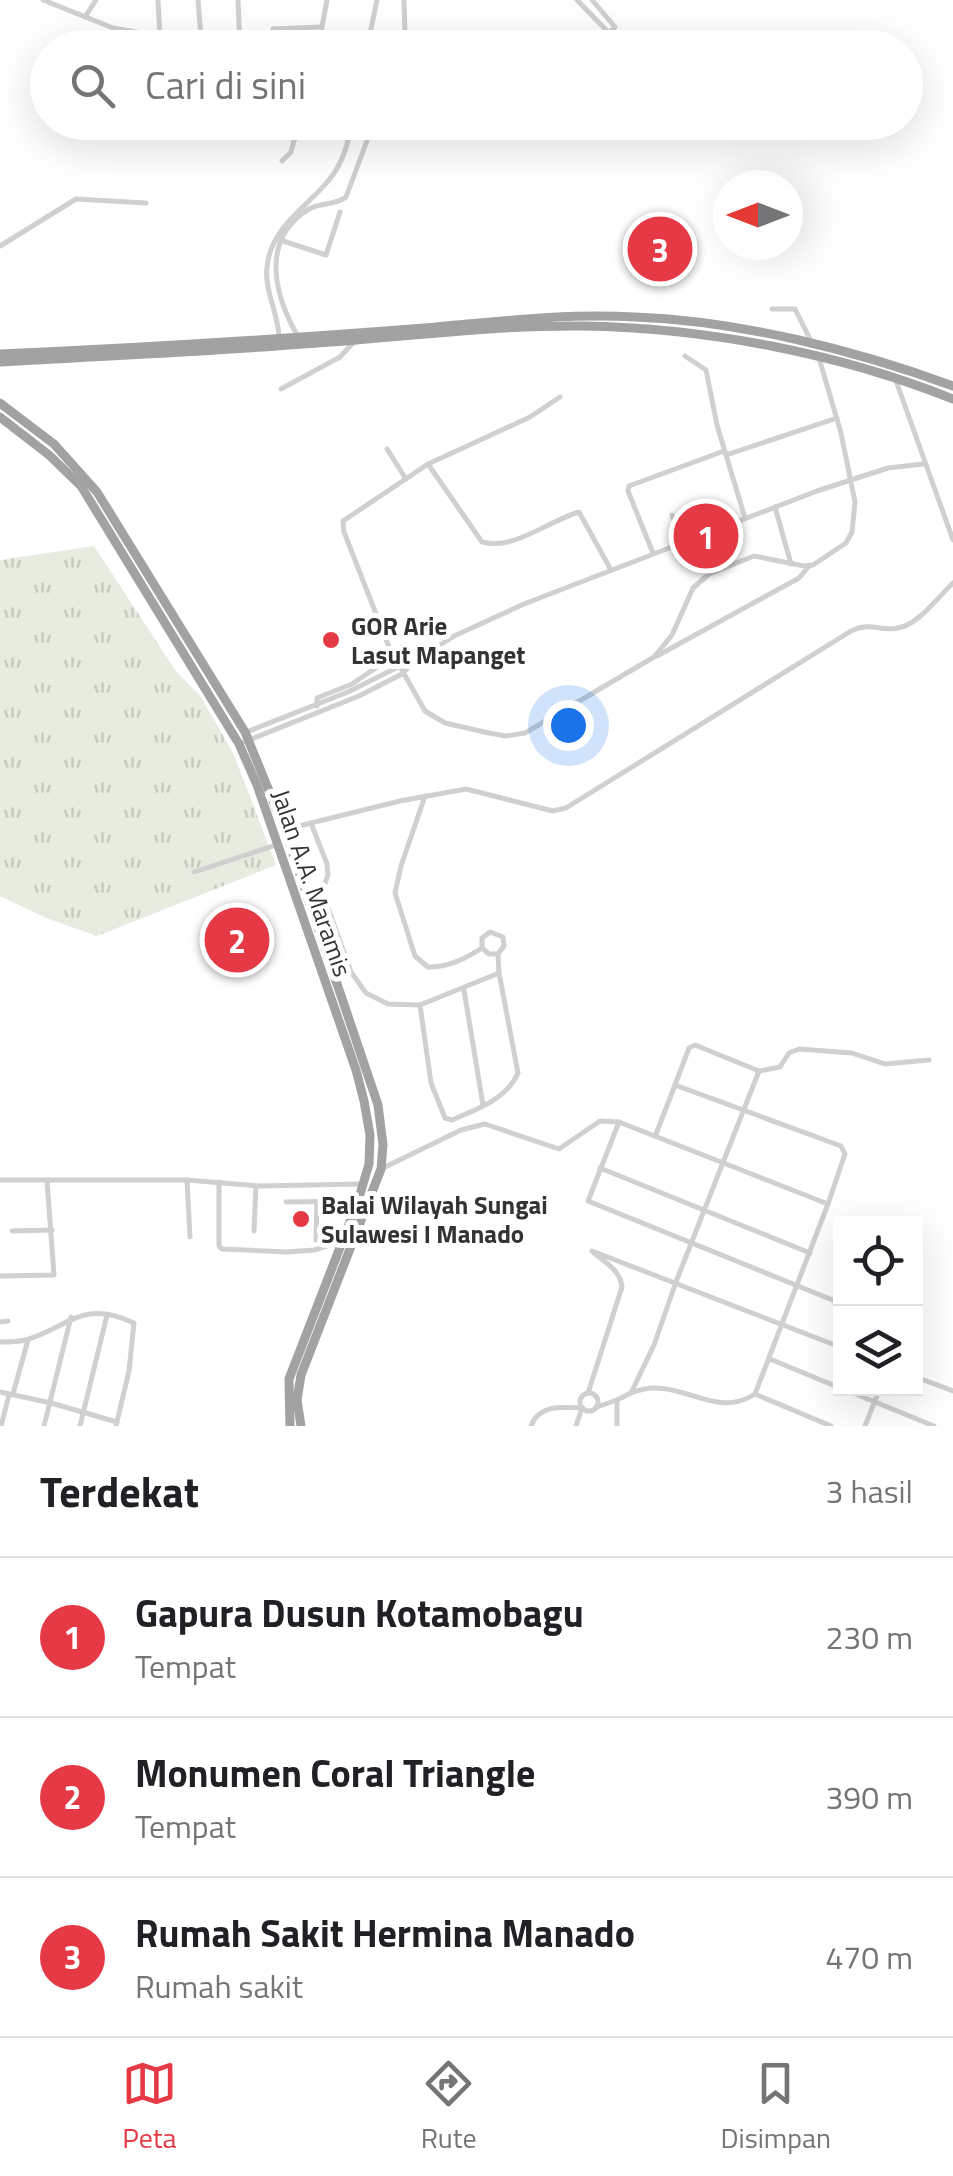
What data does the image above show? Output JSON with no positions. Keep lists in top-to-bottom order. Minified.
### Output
{"streets":{"highway":["Jalan A.A. Maramis"]},"places":["GOR Arie Lasut Mapanget","Balai Wilayah Sungai Sulawesi I Manado"],"north":"left","page":{"search":"Cari di sini","pins":["3","1","2"],"heading":["Terdekat","3 hasil"],"list":[{"mark":"1","name":"Gapura Dusun Kotamobagu","note":"Tempat","value":"230 m"},{"mark":"2","name":"Monumen Coral Triangle","note":"Tempat","value":"390 m"},{"mark":"3","name":"Rumah Sakit Hermina Manado","note":"Rumah sakit","value":"470 m"}],"nav":["Peta","Rute","Disimpan"]}}
